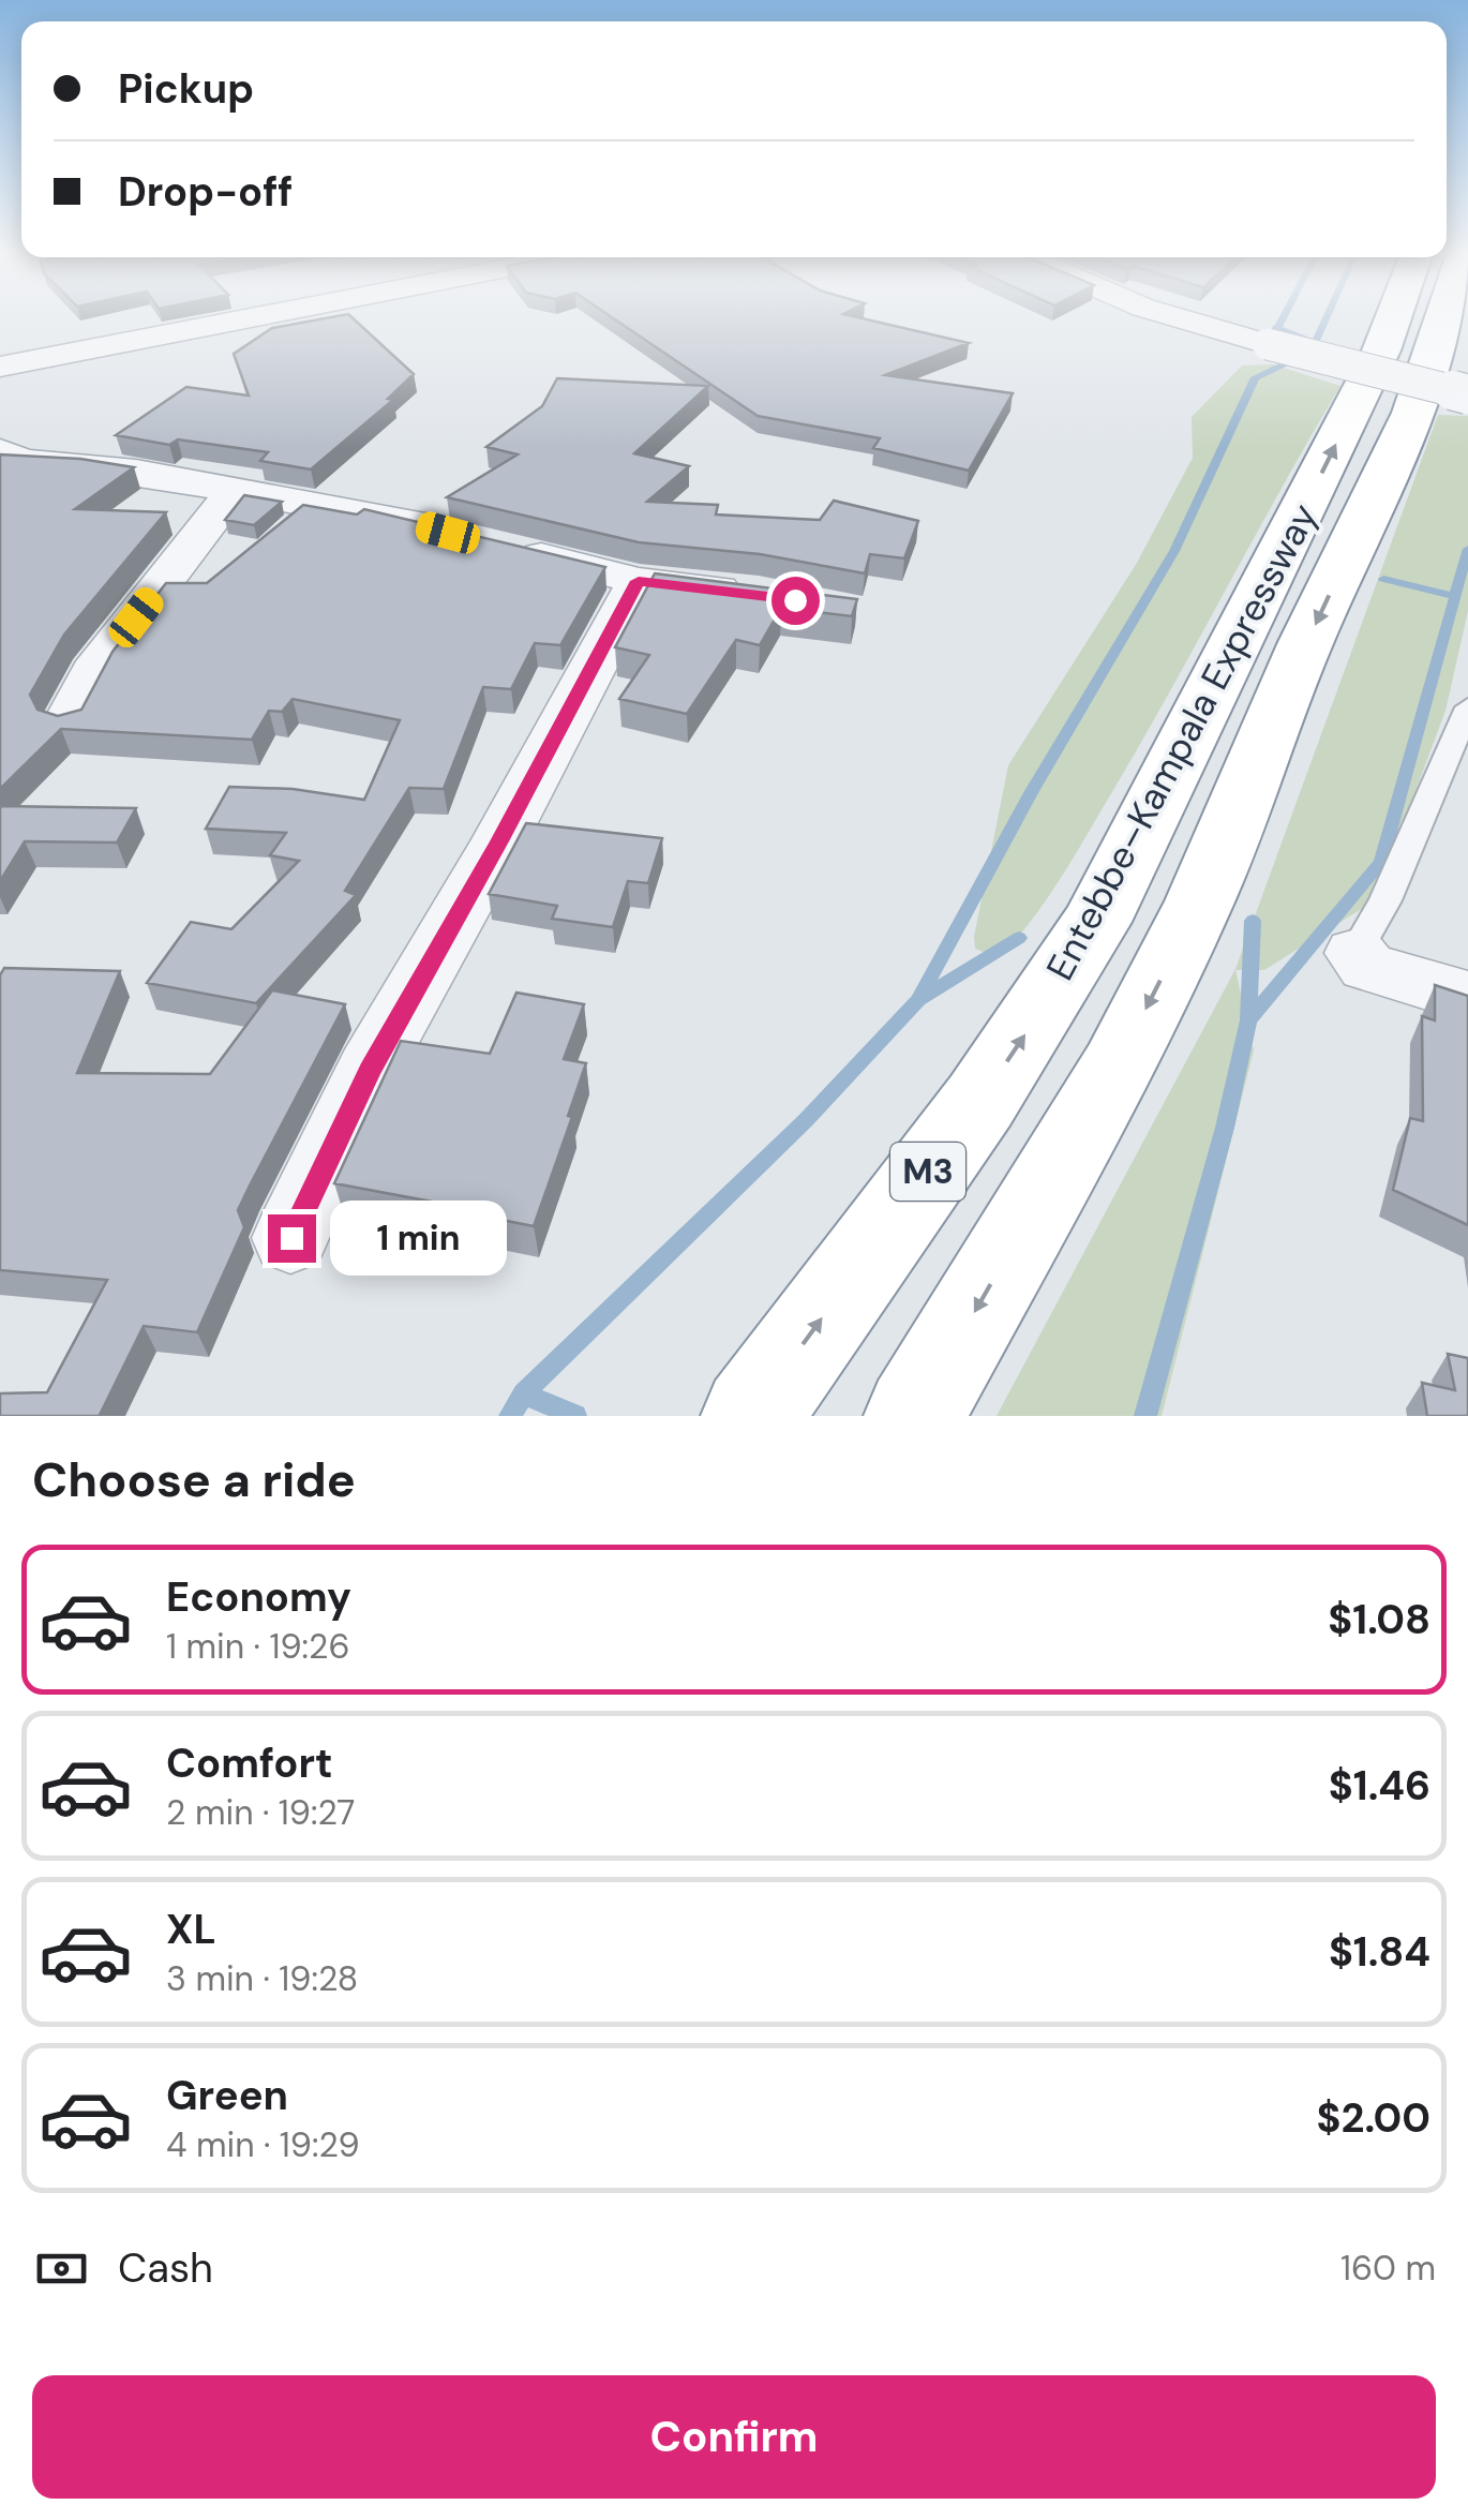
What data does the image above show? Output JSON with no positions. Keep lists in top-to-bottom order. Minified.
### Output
{"streets":{"highway":["Entebbe–Kampala Expressway","M3"]},"page":{"banner":["Pickup","Drop-off"],"bubble":"1 min","heading":"Choose a ride","list":[{"name":"Economy","note":"1 min · 19:26","value":"$1.08"},{"name":"Comfort","note":"2 min · 19:27","value":"$1.46"},{"name":"XL","note":"3 min · 19:28","value":"$1.84"},{"name":"Green","note":"4 min · 19:29","value":"$2.00"}],"pay":["Cash","160 m"],"buttons":"Confirm"}}
